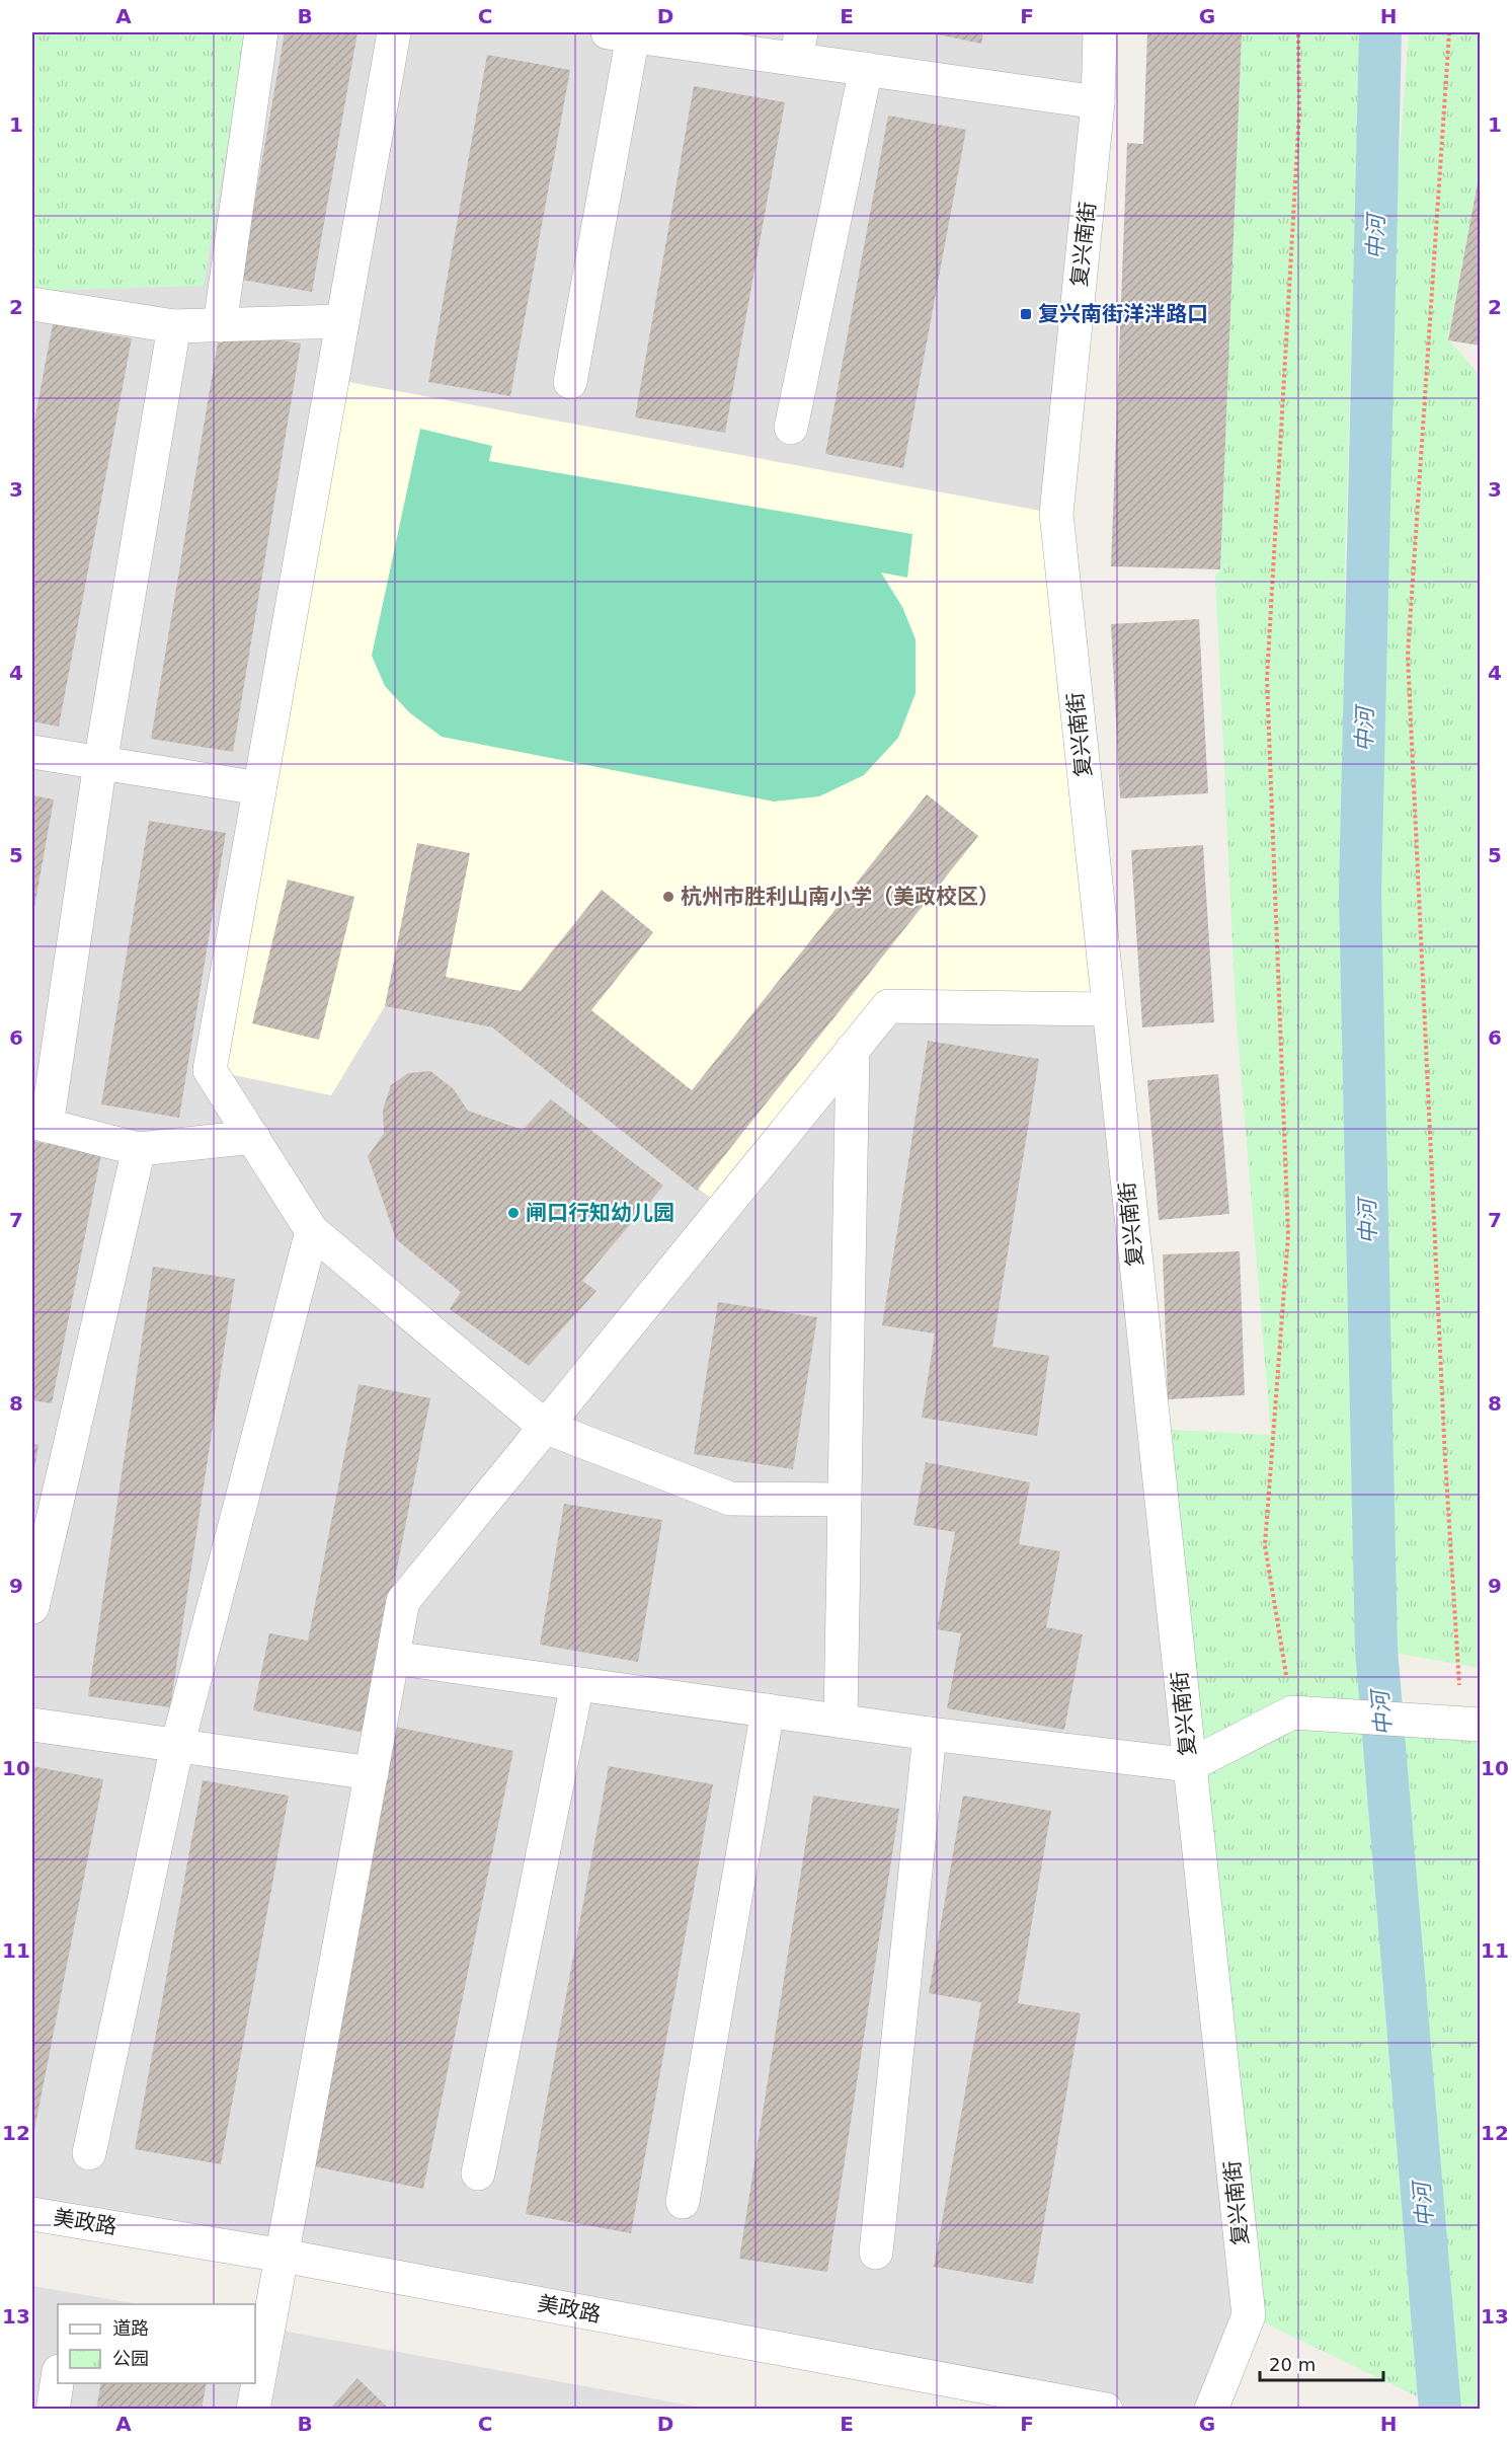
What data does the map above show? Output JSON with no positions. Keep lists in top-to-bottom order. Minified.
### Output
{"streets":{"street":["复兴南街","美政路"]},"water":["中河"],"places":{"transit":["复兴南街洋泮路口"],"other":["杭州市胜利山南小学（美政校区）","闸口行知幼儿园"]},"legend":["道路","公园"],"scale_bar":"20 m","grid":{"columns":["A","B","C","D","E","F","G","H"],"rows":["1","2","3","4","5","6","7","8","9","10","11","12","13"]}}
